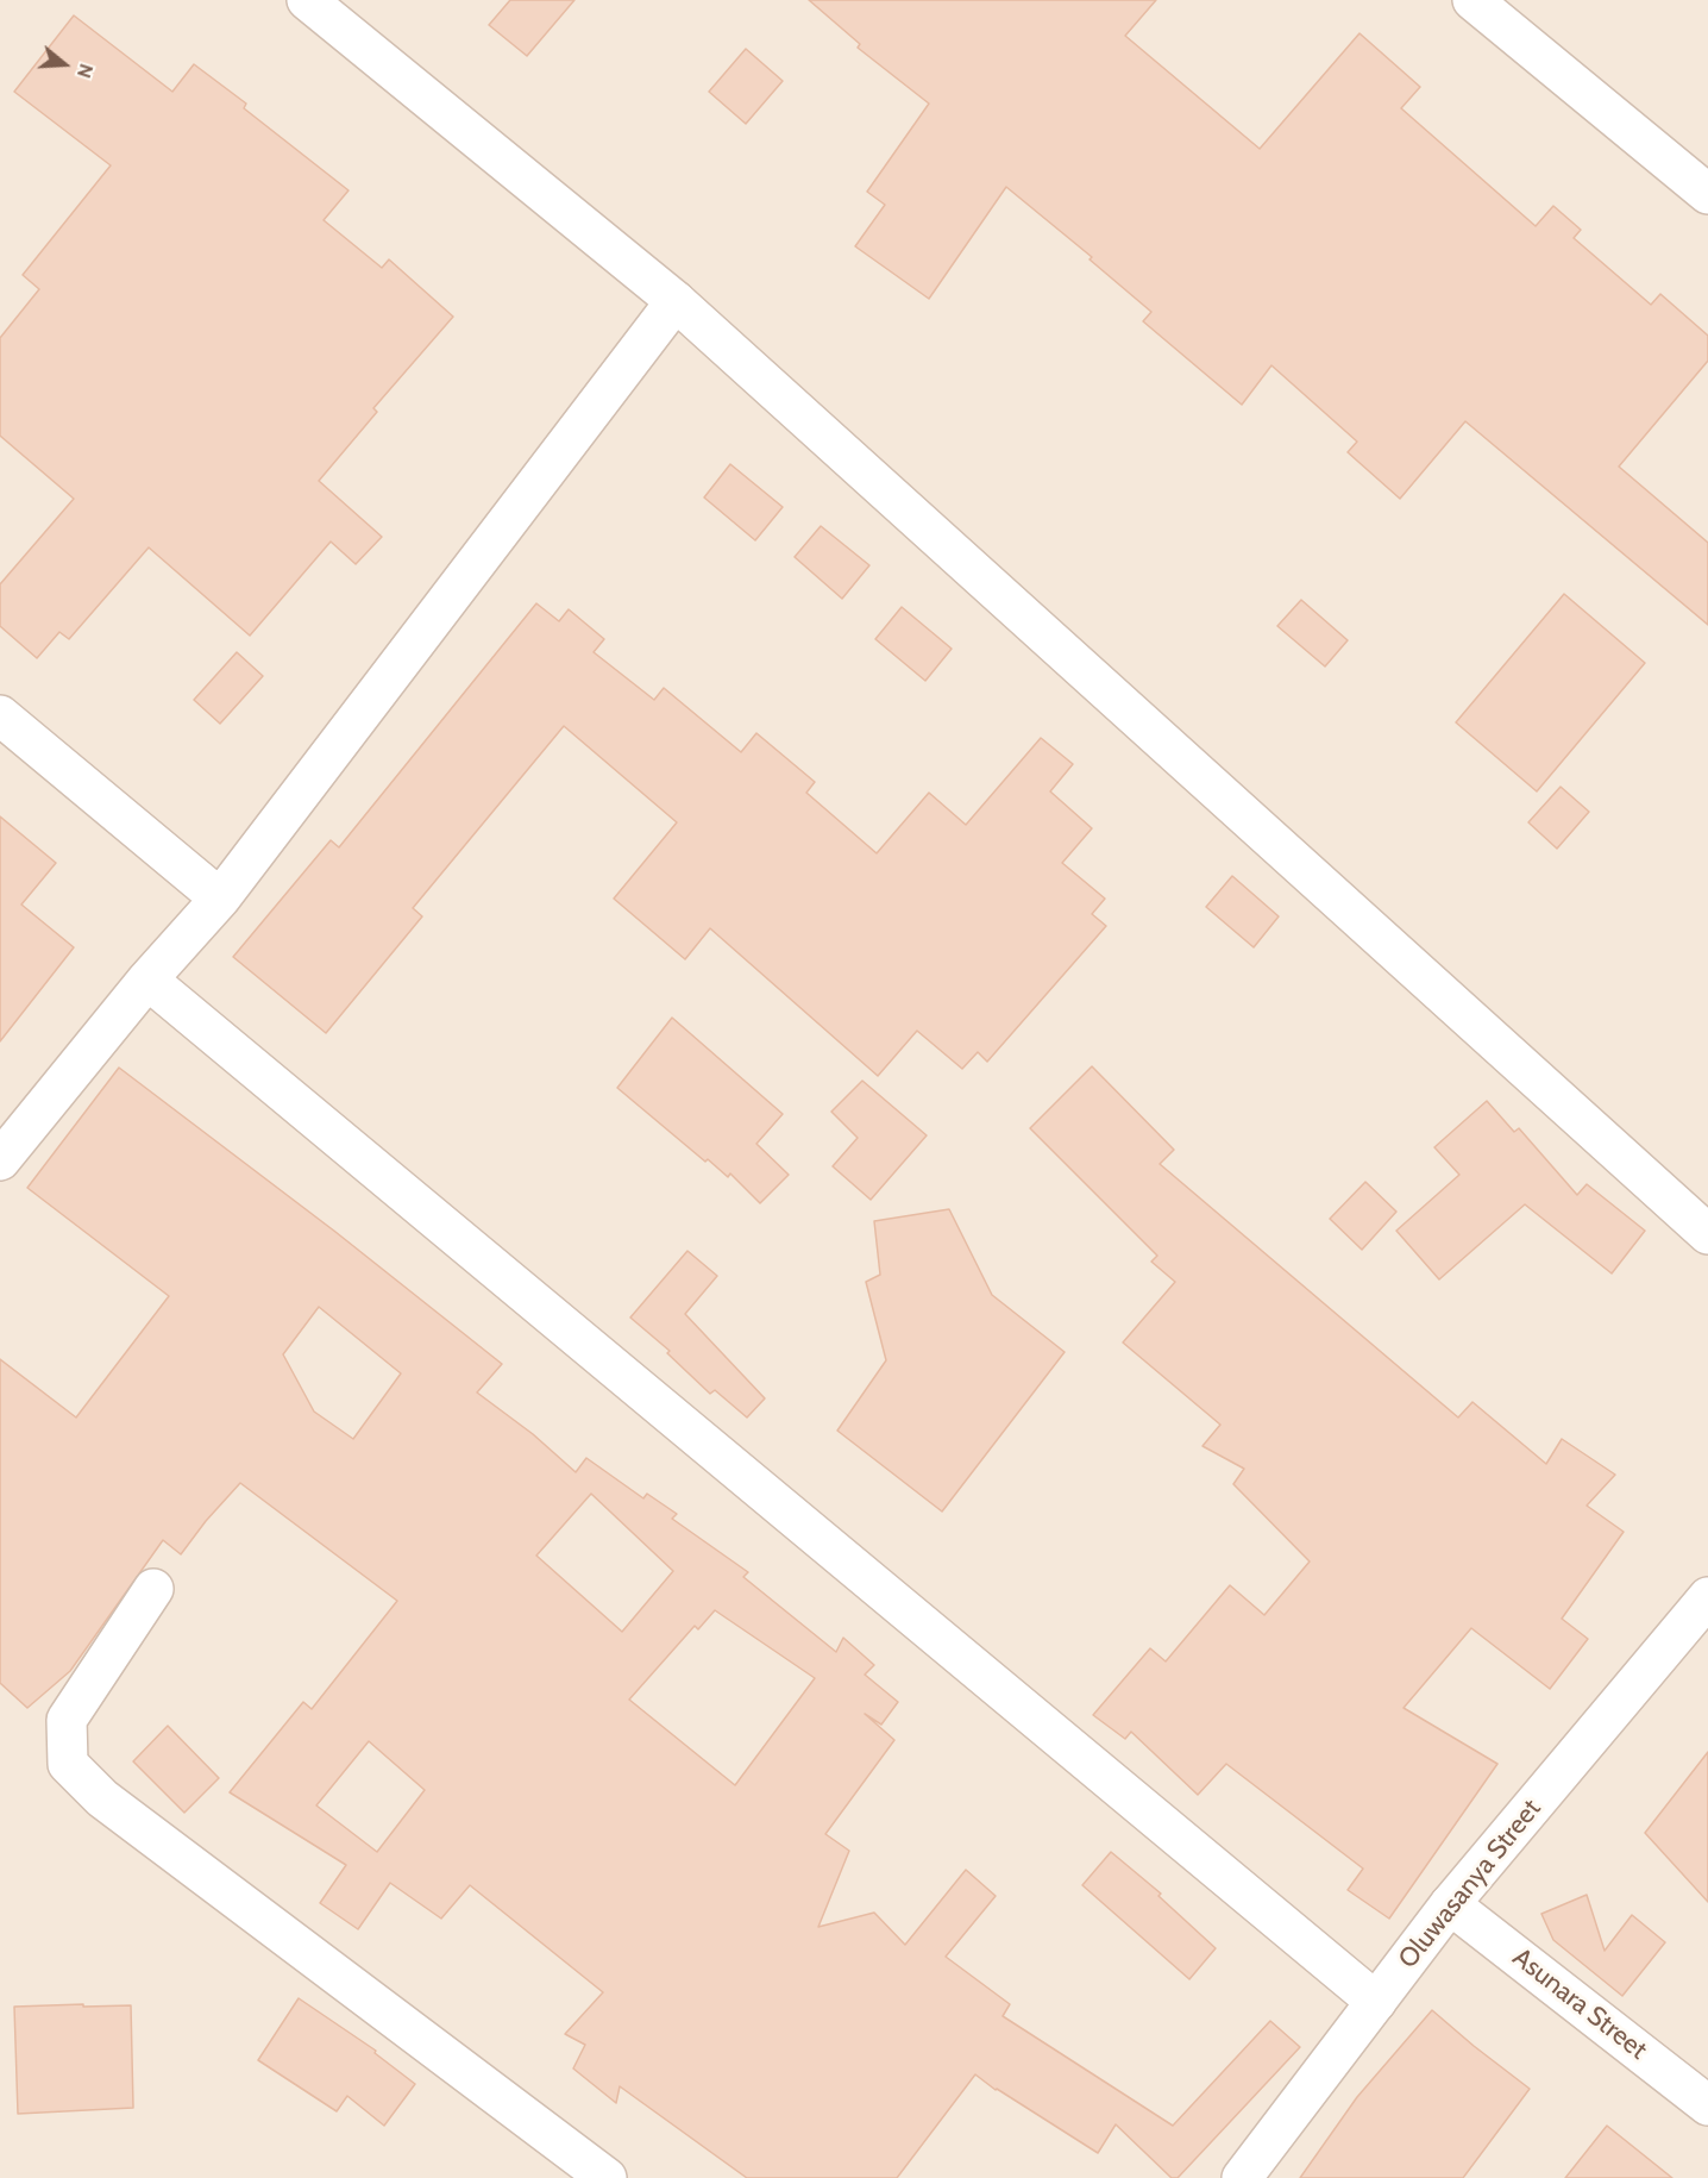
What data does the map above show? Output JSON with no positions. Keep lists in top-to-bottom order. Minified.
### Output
{"streets":{"street":["Oluwasanya Street","Asunara Street"]},"crossings":[["Oluwasanya Street","Asunara Street"]],"north":"right"}
